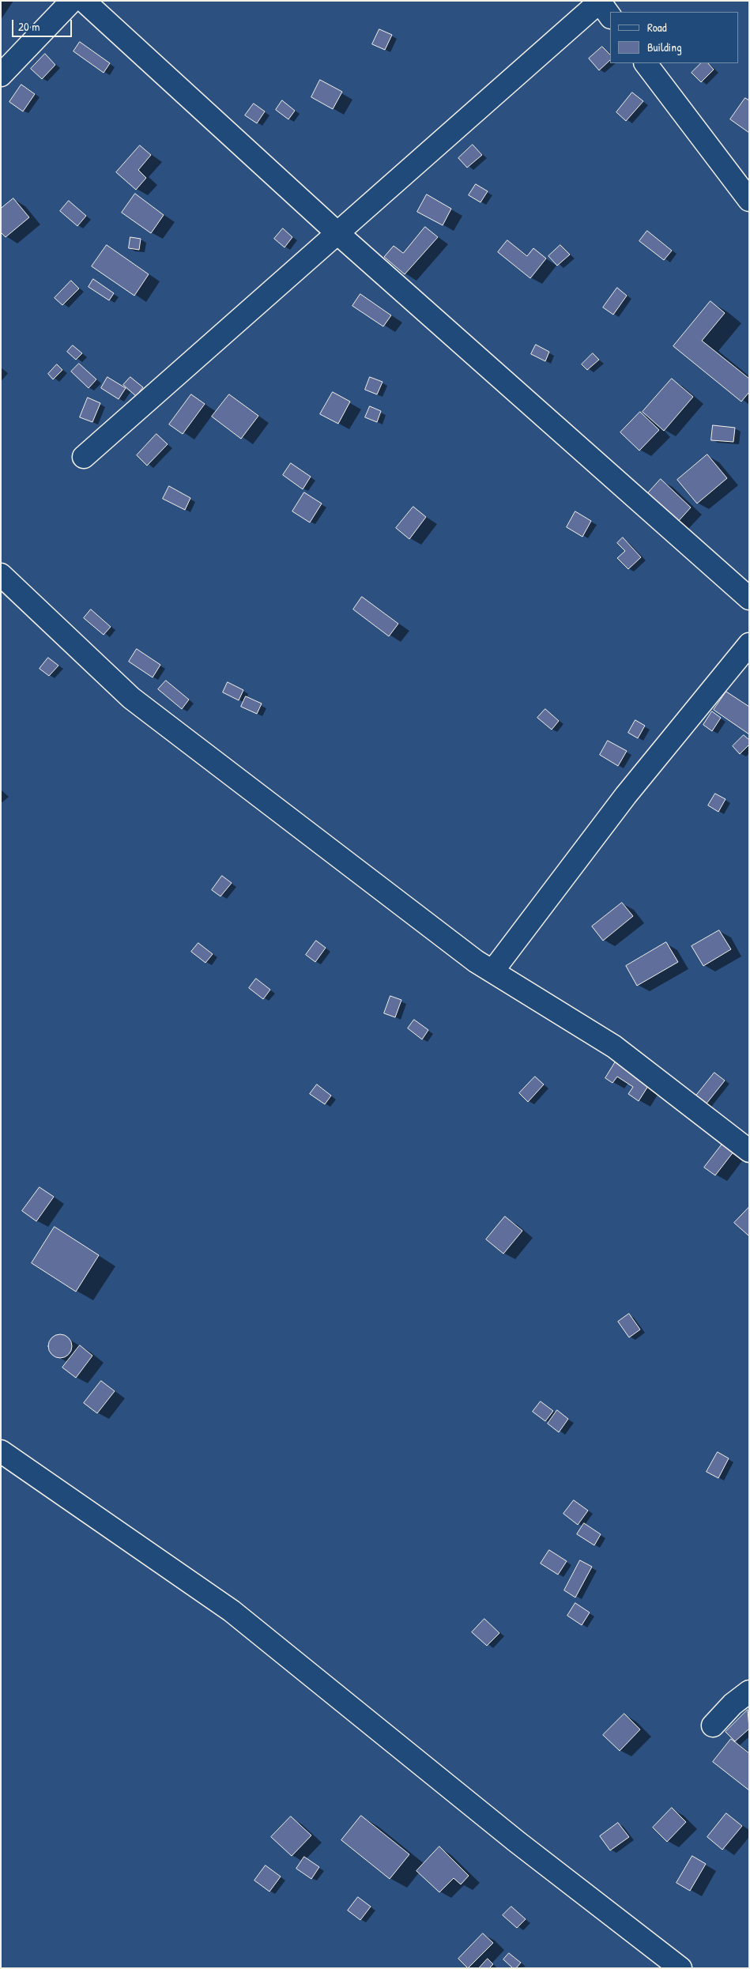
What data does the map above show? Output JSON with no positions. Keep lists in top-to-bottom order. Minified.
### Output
{"legend":["Road","Building"],"scale_bar":"20 m"}
